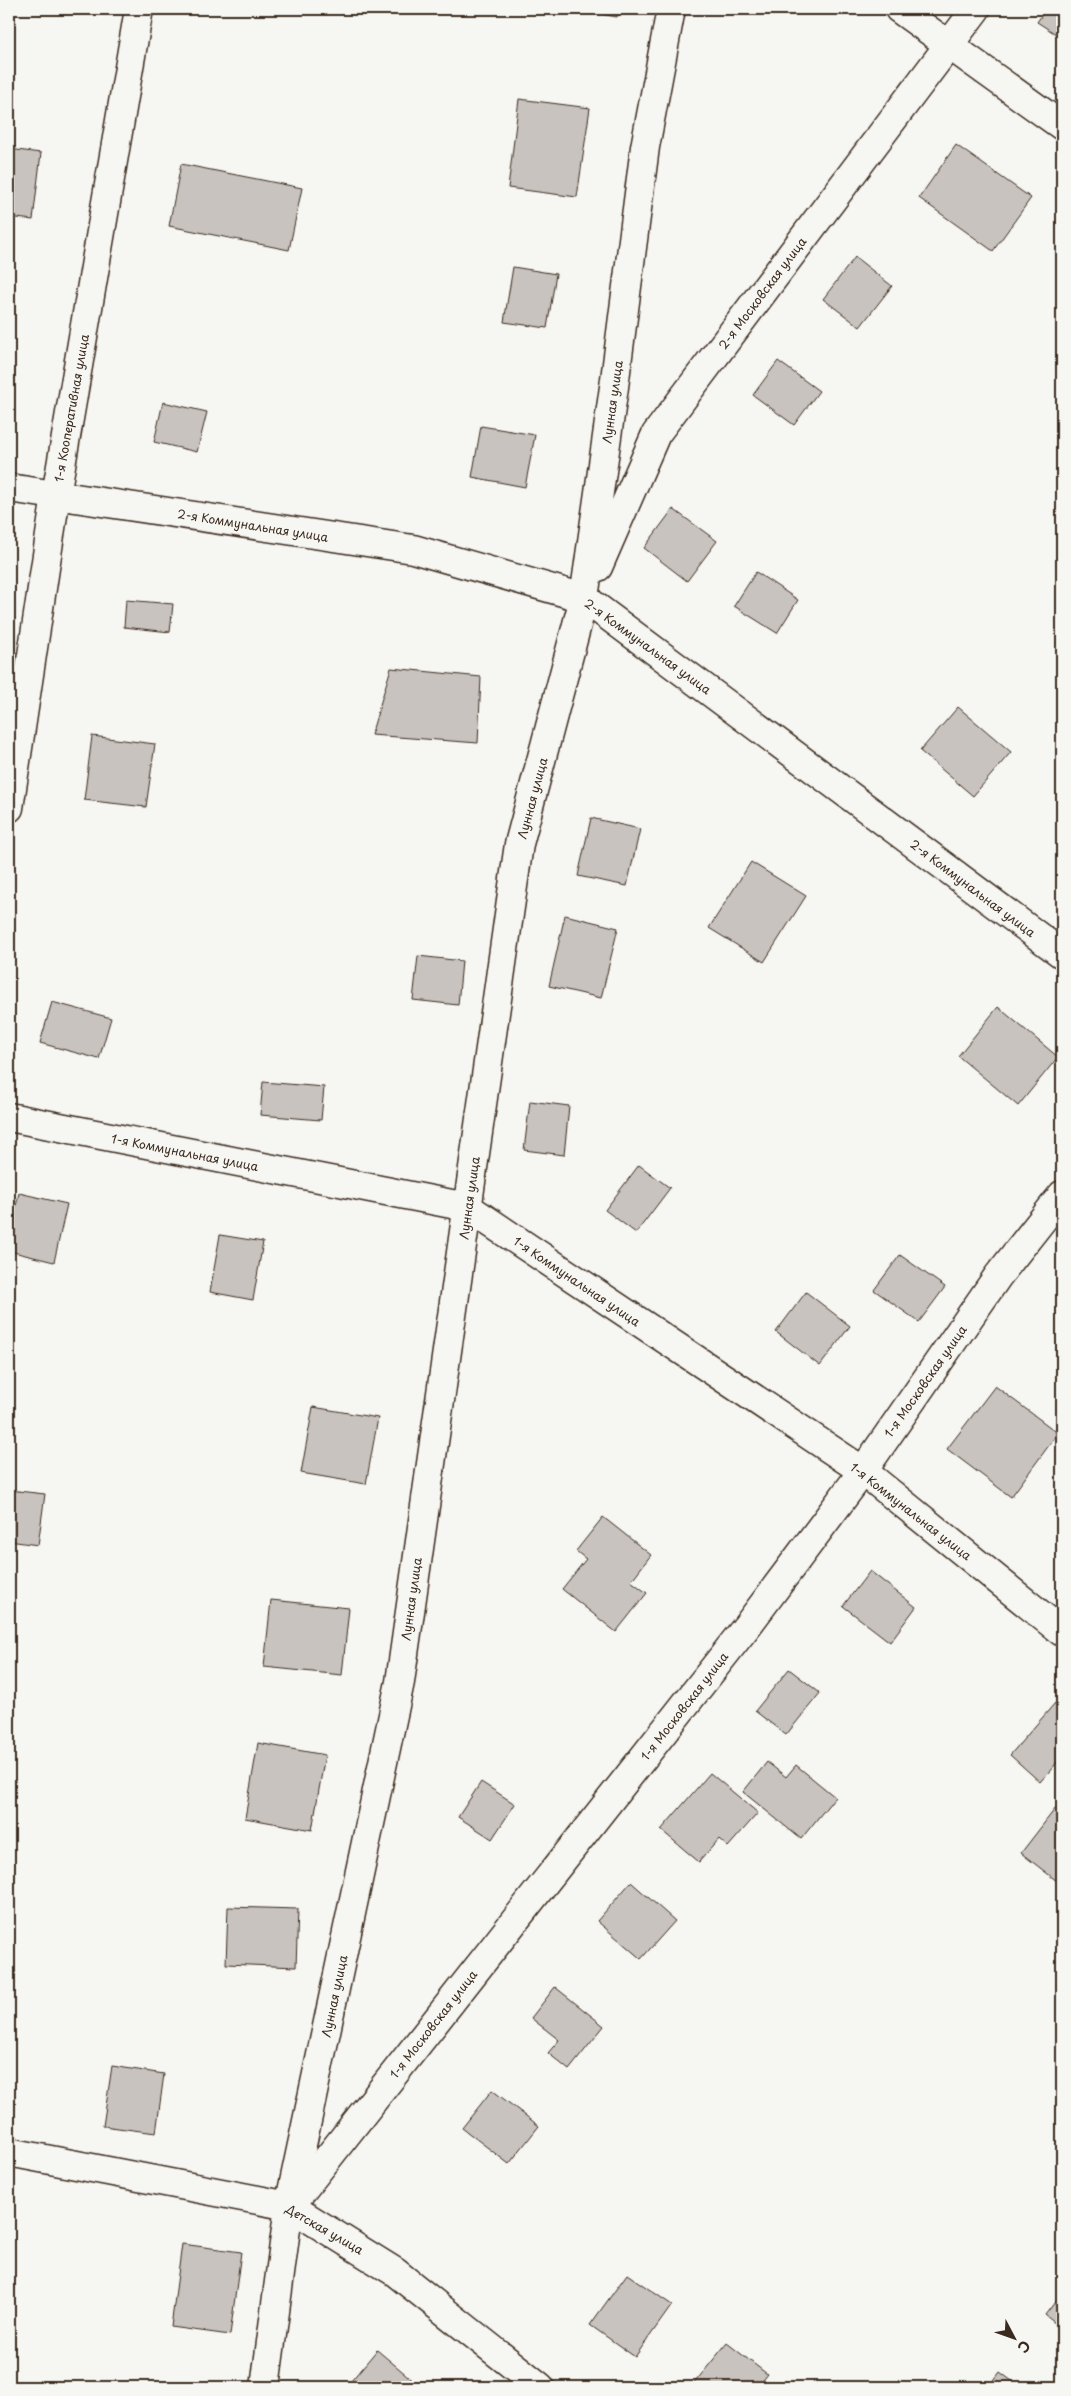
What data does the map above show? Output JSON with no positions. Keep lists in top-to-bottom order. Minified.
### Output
{"streets":{"street":["2-я Московская улица","Лунная улица","1-я Кооперативная улица","2-я Коммунальная улица","1-я Коммунальная улица","1-я Московская улица","Детская улица"]},"crossings":[["2-я Московская улица","Лунная улица"],["2-я Московская улица","2-я Коммунальная улица"],["Лунная улица","2-я Коммунальная улица"],["Лунная улица","1-я Коммунальная улица"],["Лунная улица","1-я Московская улица"],["Лунная улица","Детская улица"],["1-я Кооперативная улица","2-я Коммунальная улица"],["1-я Коммунальная улица","1-я Московская улица"],["1-я Московская улица","Детская улица"]],"north":"bottom right"}
